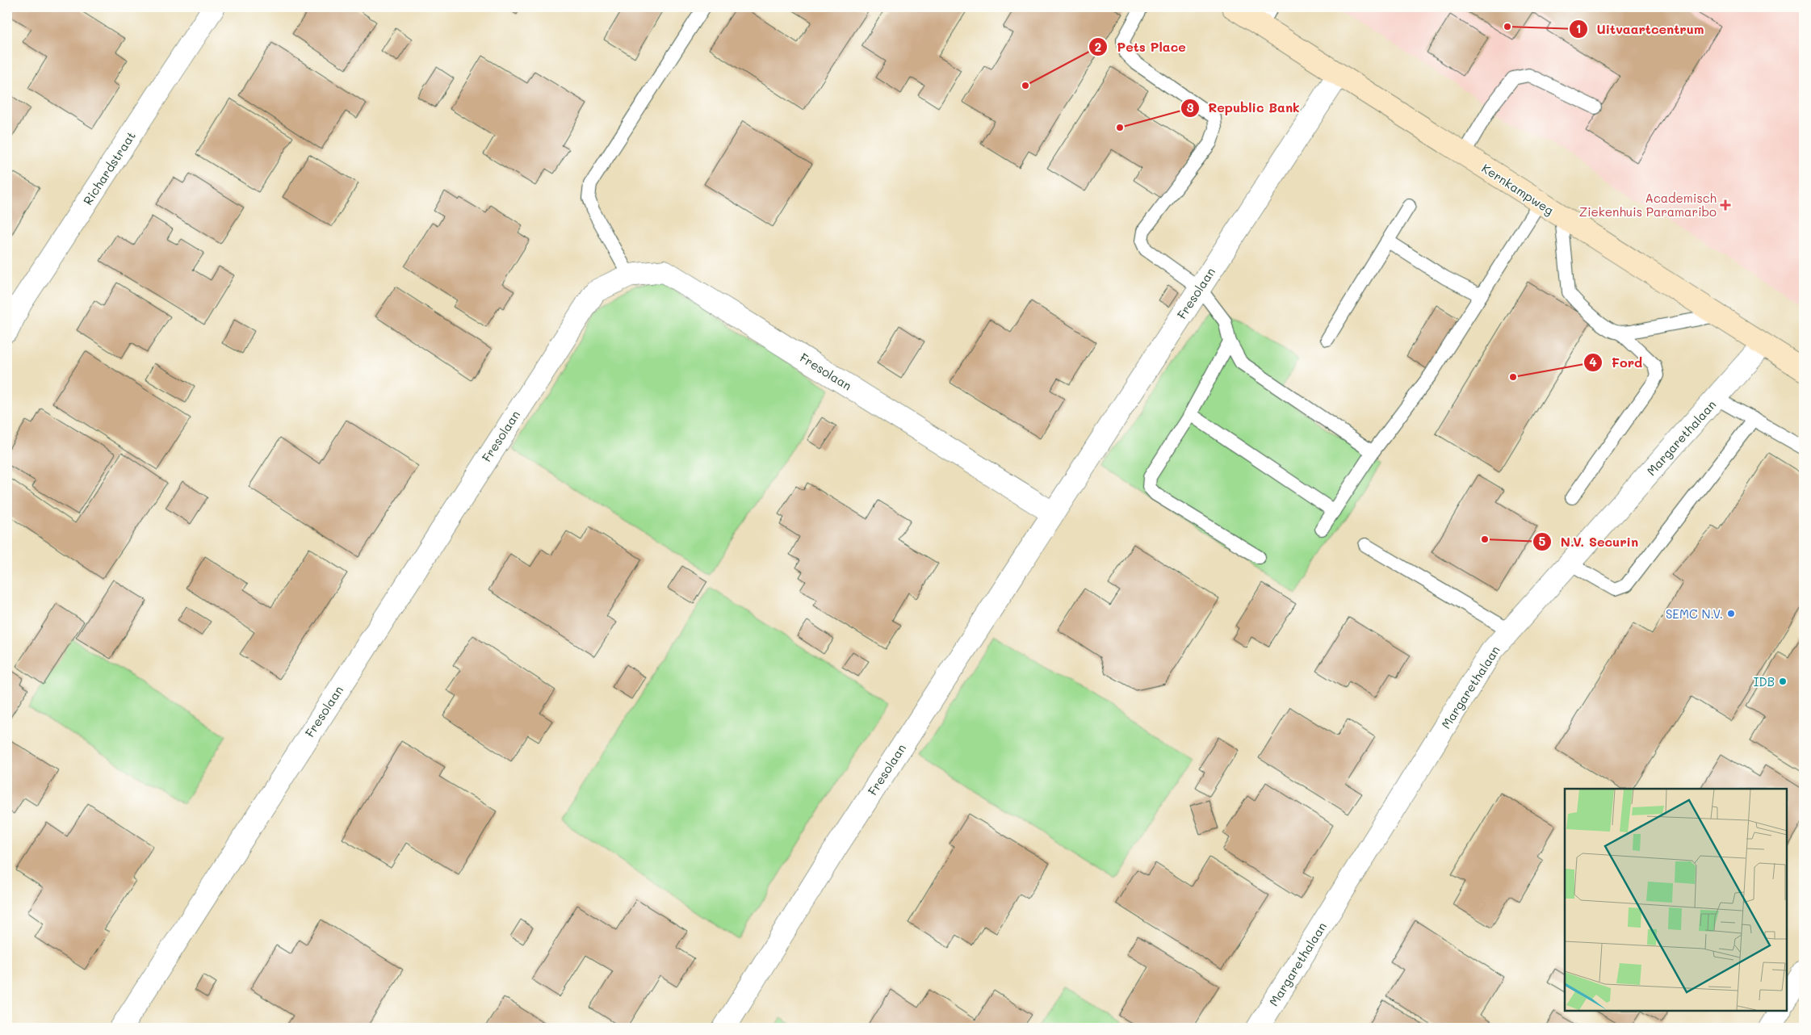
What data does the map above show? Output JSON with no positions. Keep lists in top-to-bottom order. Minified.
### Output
{"streets":{"street":["Richardstraat","Kernkampweg","Fresolaan","Margarethalaan"]},"crossings":[["Kernkampweg","Fresolaan"],["Kernkampweg","Margarethalaan"]],"places":{"other":["Uitvaartcentrum","Pets Place","Republic Bank","Ford","N.V. Securin","SEMC N.V.","IDB"],"health":["Academisch Ziekenhuis Paramaribo"]}}
